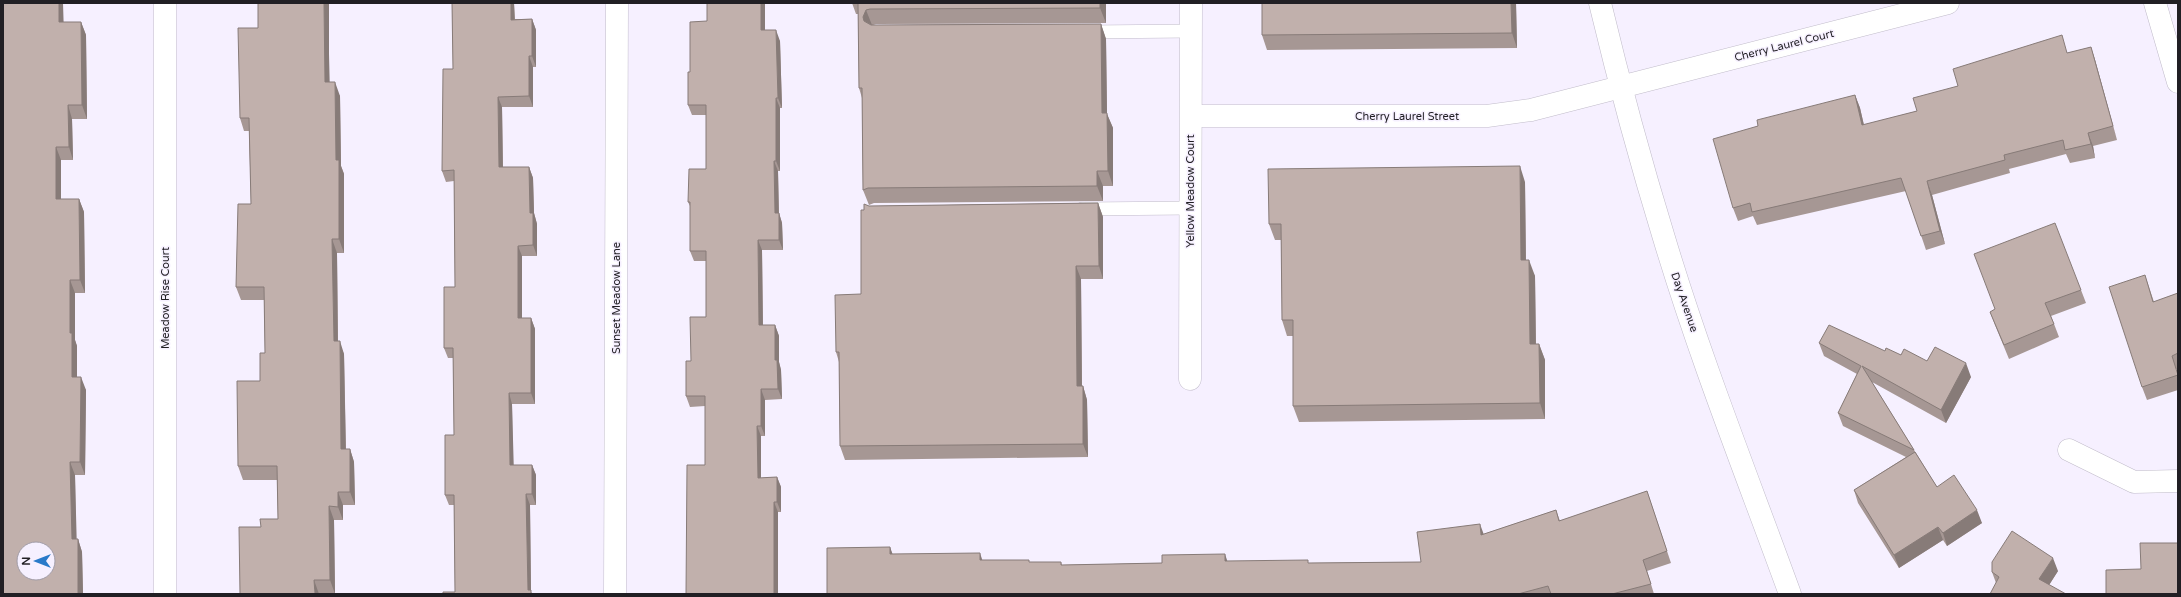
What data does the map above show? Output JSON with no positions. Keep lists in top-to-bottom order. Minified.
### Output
{"streets":{"street":["Cherry Laurel Court","Cherry Laurel Street","Yellow Meadow Court","Meadow Rise Court","Sunset Meadow Lane","Day Avenue"]},"crossings":[["Cherry Laurel Court","Cherry Laurel Street"],["Cherry Laurel Court","Day Avenue"],["Cherry Laurel Street","Yellow Meadow Court"],["Cherry Laurel Street","Day Avenue"]],"north":"left"}
